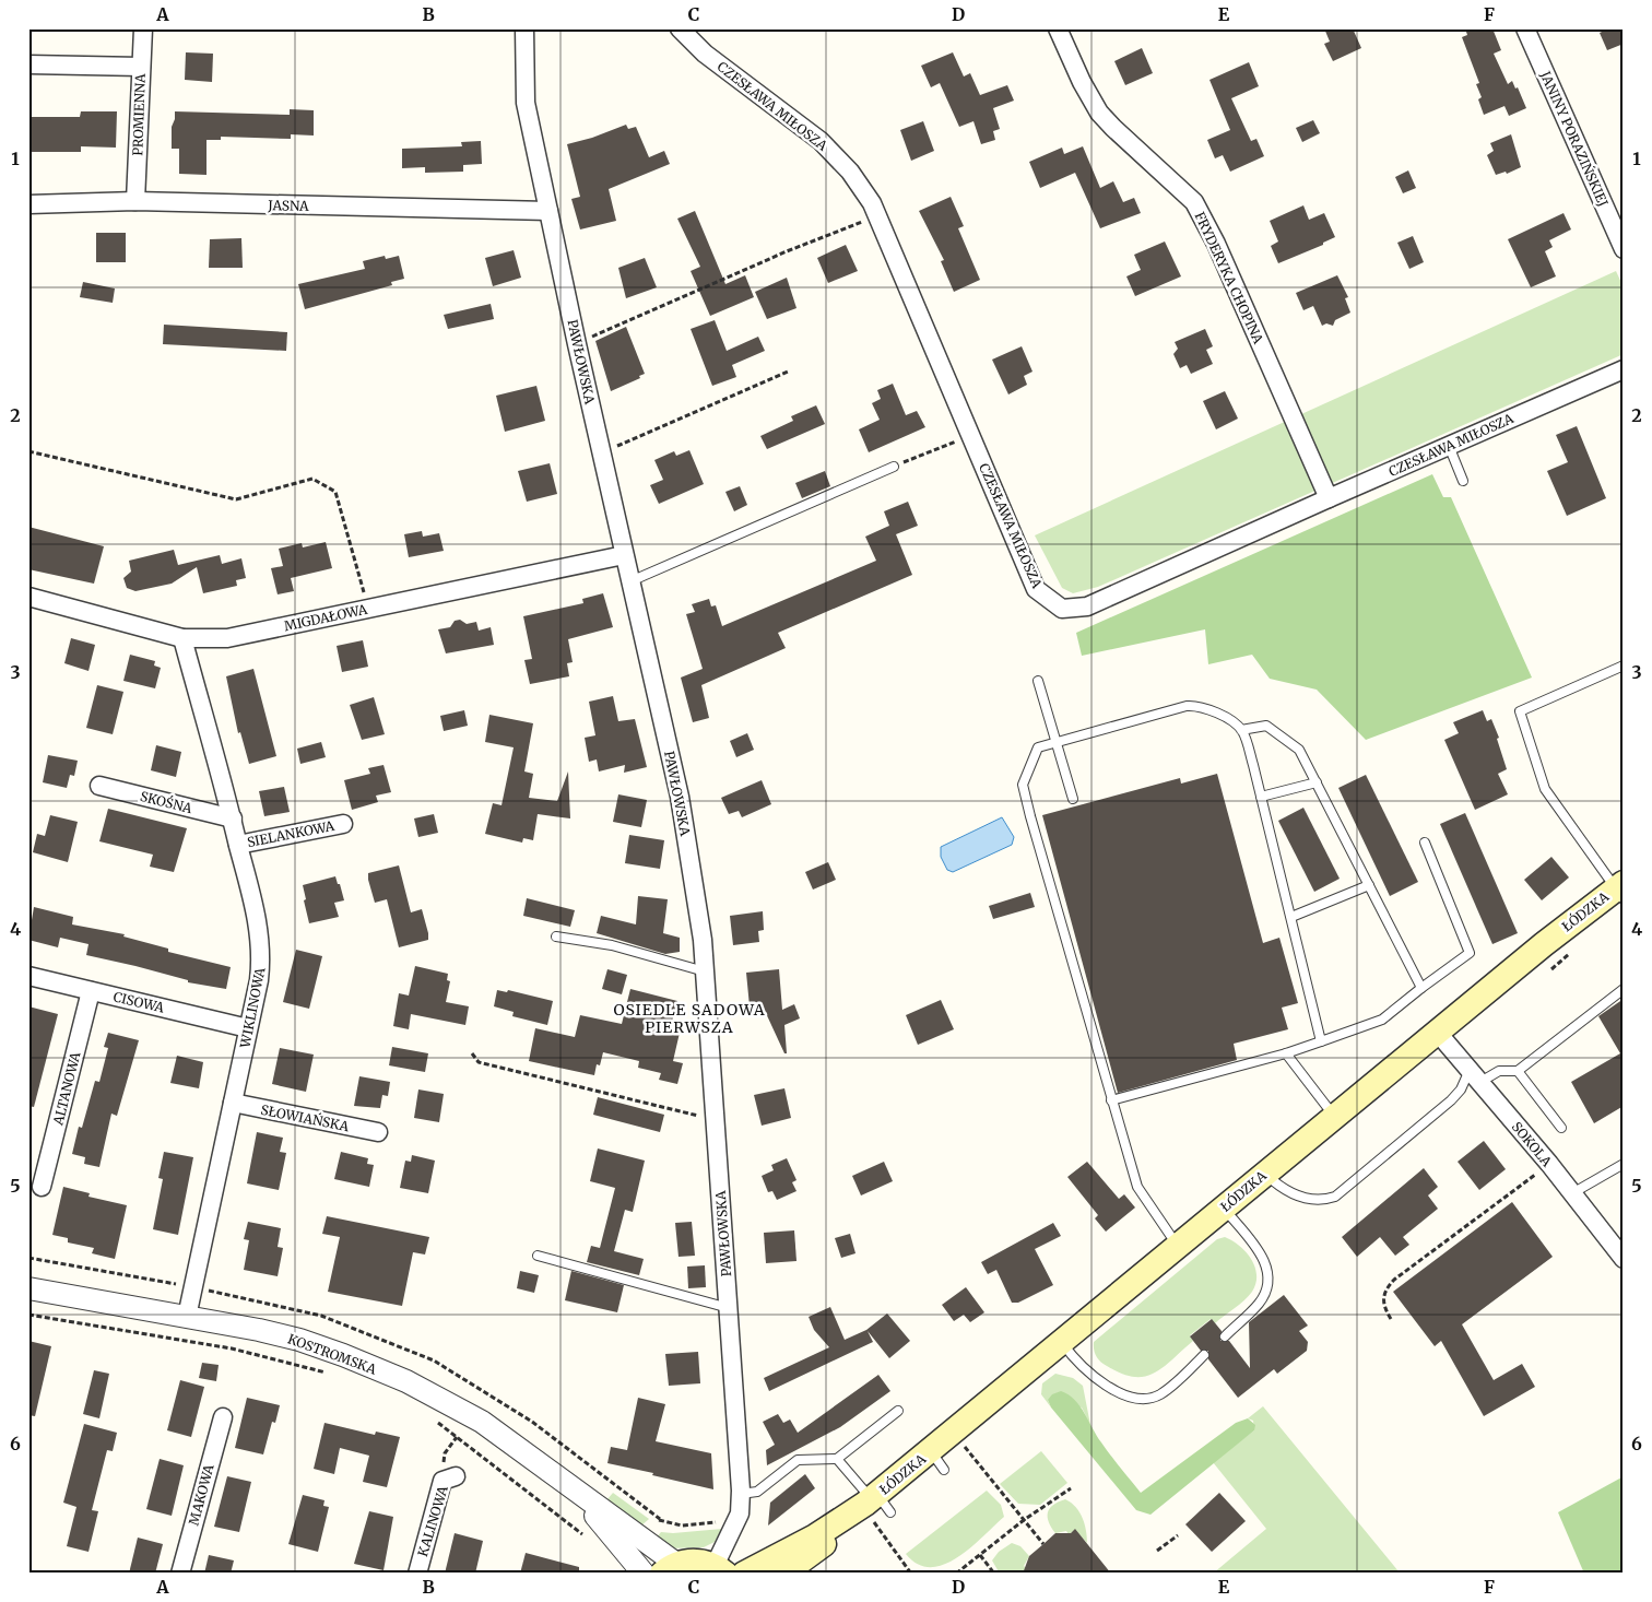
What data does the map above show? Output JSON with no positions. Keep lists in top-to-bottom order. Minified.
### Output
{"streets":{"main road":["ŁÓDZKA"],"street":["CZESŁAWA MIŁOSZA","PROMIENNA","JANINY PORAZIŃSKIEJ","JASNA","FRYDERYKA CHOPINA","PAWŁOWSKA","MIGDAŁOWA","SKOŚNA","SIELANKOWA","CISOWA","WIKLINOWA","ALTANOWA","SŁOWIAŃSKA","SOKOLA","KOSTROMSKA","MAKOWA","KALINOWA"]},"crossings":[["CZESŁAWA MIŁOSZA","FRYDERYKA CHOPINA"],["PROMIENNA","JASNA"],["JASNA","PAWŁOWSKA"],["PAWŁOWSKA","MIGDAŁOWA"],["MIGDAŁOWA","WIKLINOWA"],["SKOŚNA","WIKLINOWA"],["SIELANKOWA","WIKLINOWA"],["ŁÓDZKA","SOKOLA"],["CISOWA","WIKLINOWA"],["CISOWA","ALTANOWA"],["WIKLINOWA","SŁOWIAŃSKA"],["WIKLINOWA","KOSTROMSKA"]],"districts":["OSIEDLE SADOWA PIERWSZA"],"grid":{"columns":["A","B","C","D","E","F"],"rows":["1","2","3","4","5","6"]}}
